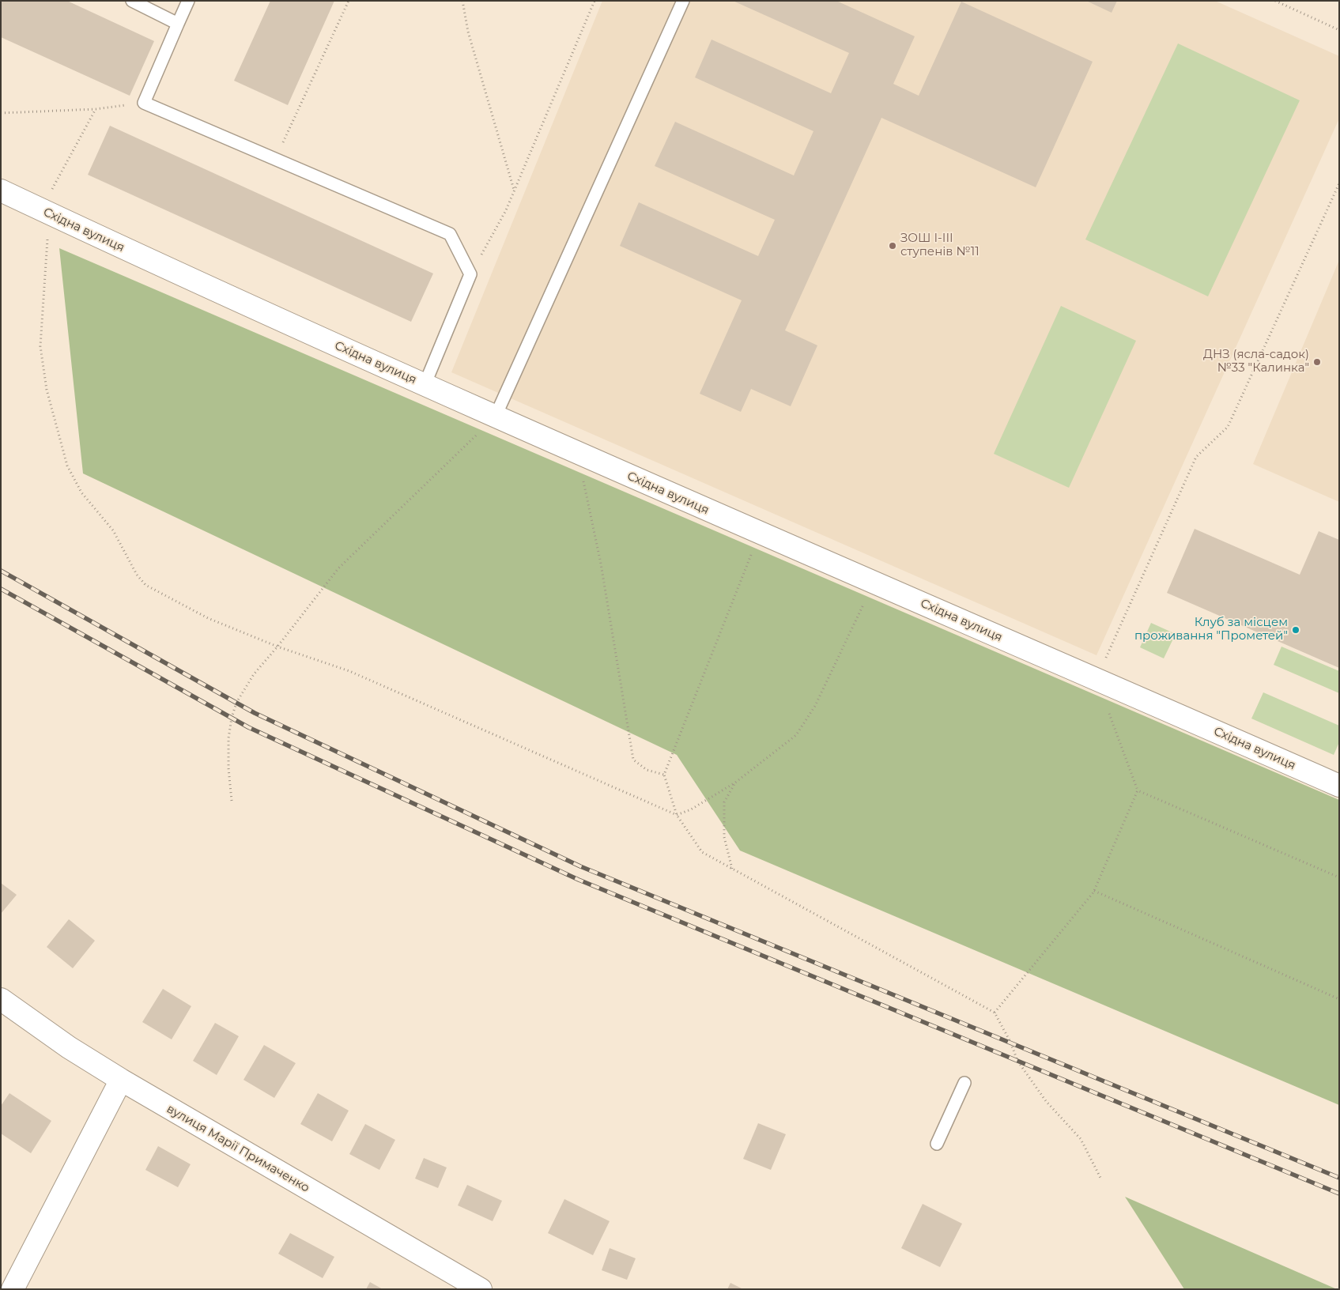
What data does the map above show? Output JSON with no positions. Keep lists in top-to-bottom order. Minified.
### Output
{"streets":{"street":["Східна вулиця","вулиця Марії Примаченко"]},"places":["ЗОШ І-ІІІ ступенів №11","ДНЗ (ясла-садок) №33 \"Калинка\"","Клуб за місцем проживання \"Прометей\""]}
